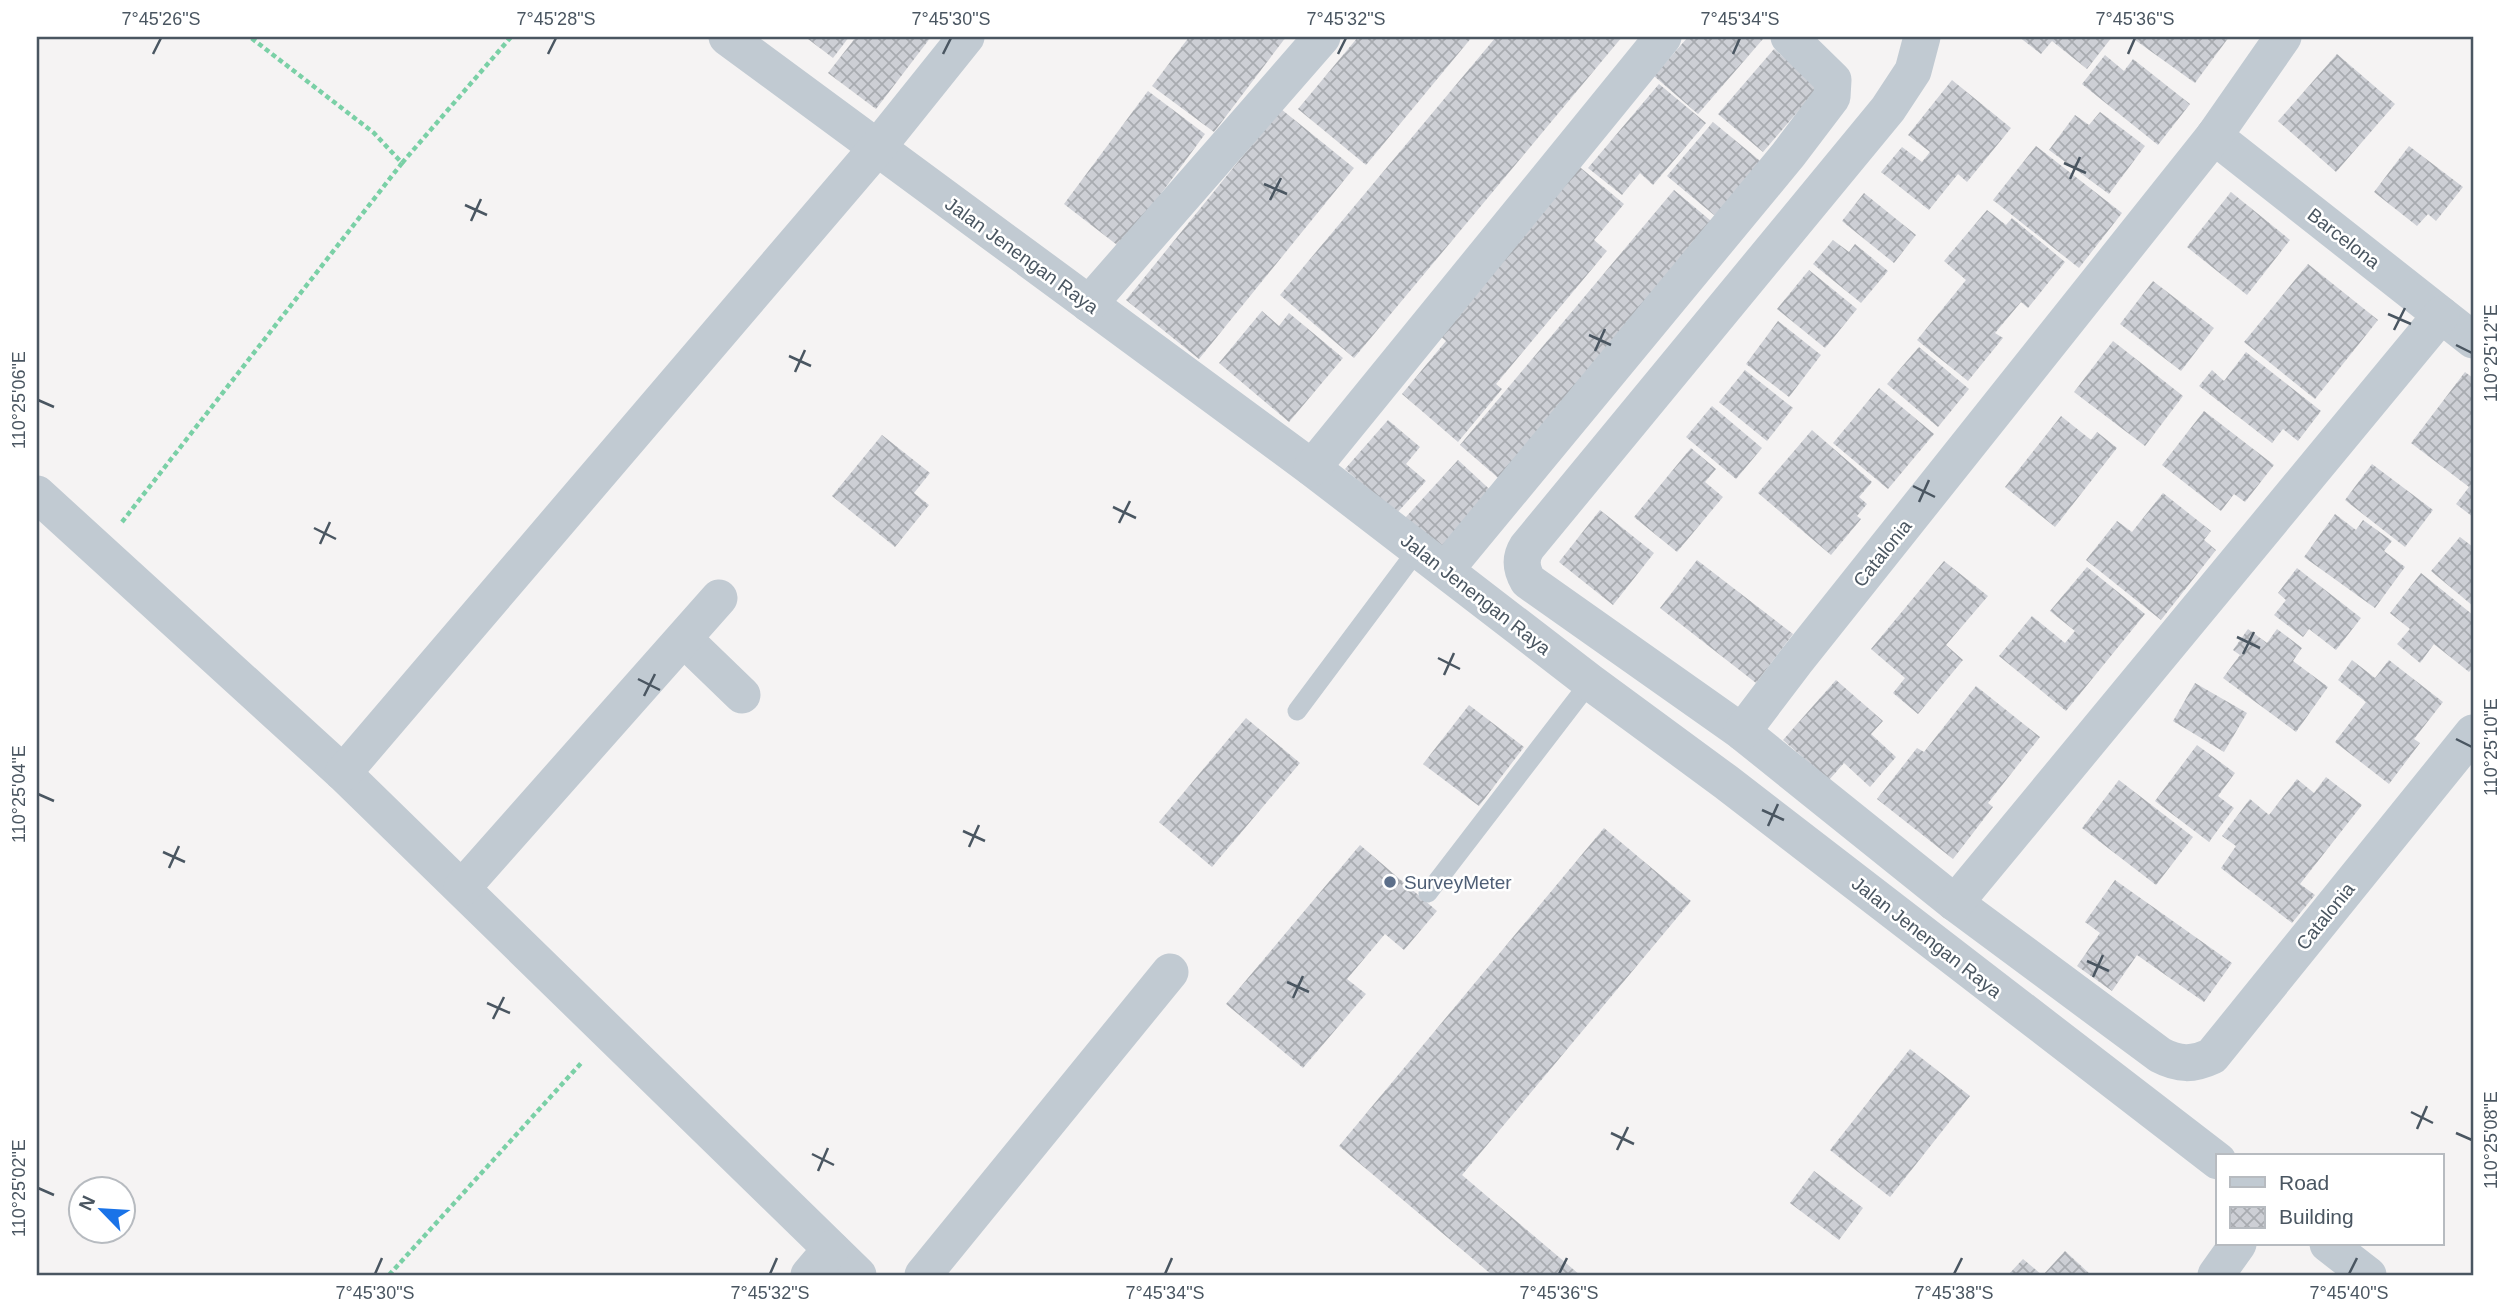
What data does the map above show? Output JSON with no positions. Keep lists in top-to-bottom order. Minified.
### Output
{"streets":{"street":["Barcelona","Jalan Jenengan Raya","Catalonia"]},"crossings":[["Barcelona","Catalonia"]],"places":["SurveyMeter"],"legend":["Road","Building"],"north":"top left","coordinates":["7°45'26\"S","7°45'28\"S","7°45'30\"S","7°45'32\"S","7°45'34\"S","7°45'36\"S","110°25'12\"E","110°25'06\"E","110°25'10\"E","110°25'04\"E","110°25'08\"E","110°25'02\"E","7°45'38\"S","7°45'40\"S"]}
